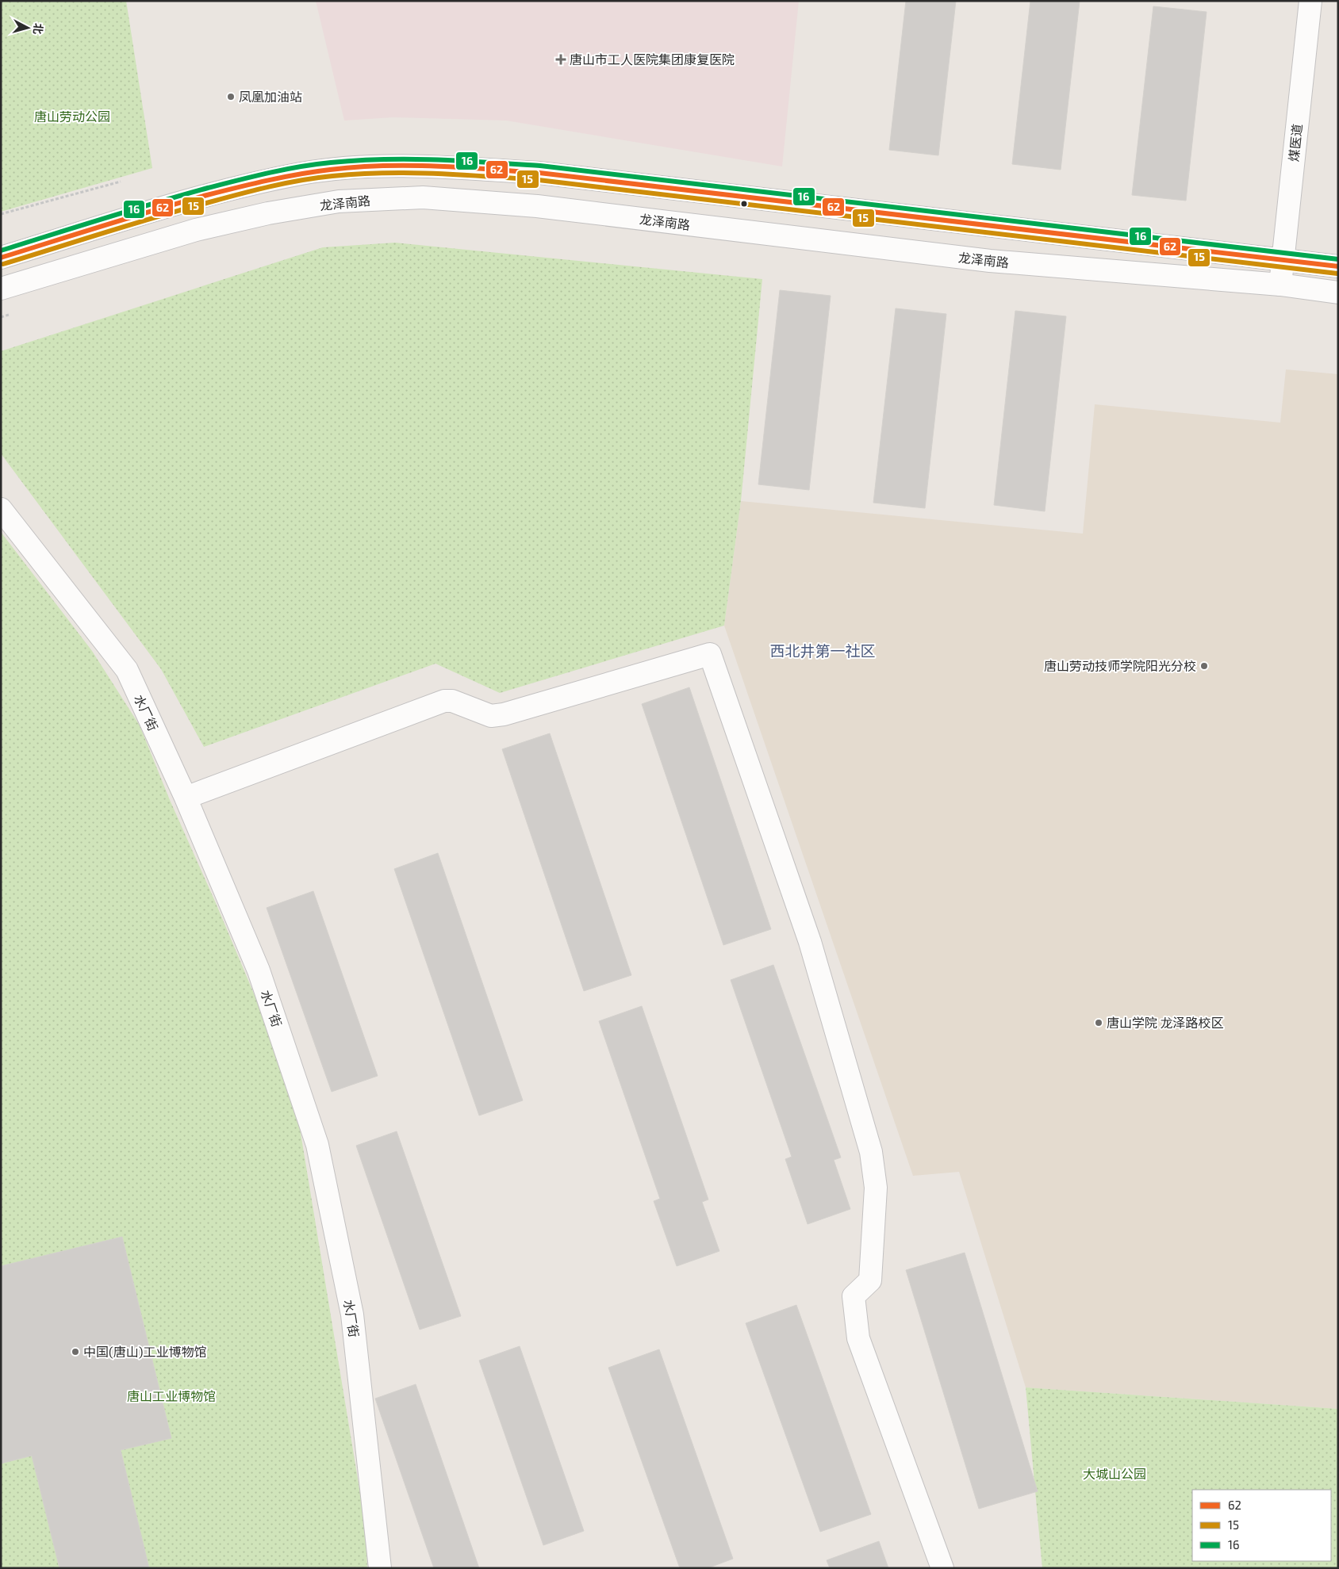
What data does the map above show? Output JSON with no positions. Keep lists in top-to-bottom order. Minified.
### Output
{"streets":{"street":["煤医道","龙泽南路","水厂街"]},"crossings":[["煤医道","龙泽南路"]],"districts":["西北井第一社区"],"parks":["唐山劳动公园","唐山工业博物馆","大城山公园"],"places":{"health":["唐山市工人医院集团康复医院"],"other":["凤凰加油站","唐山劳动技师学院阳光分校","唐山学院 龙泽路校区","中国(唐山)工业博物馆"]},"lines":["transit line 16","transit line 62","transit line 15"],"legend":["62","15","16"],"north":"right"}
